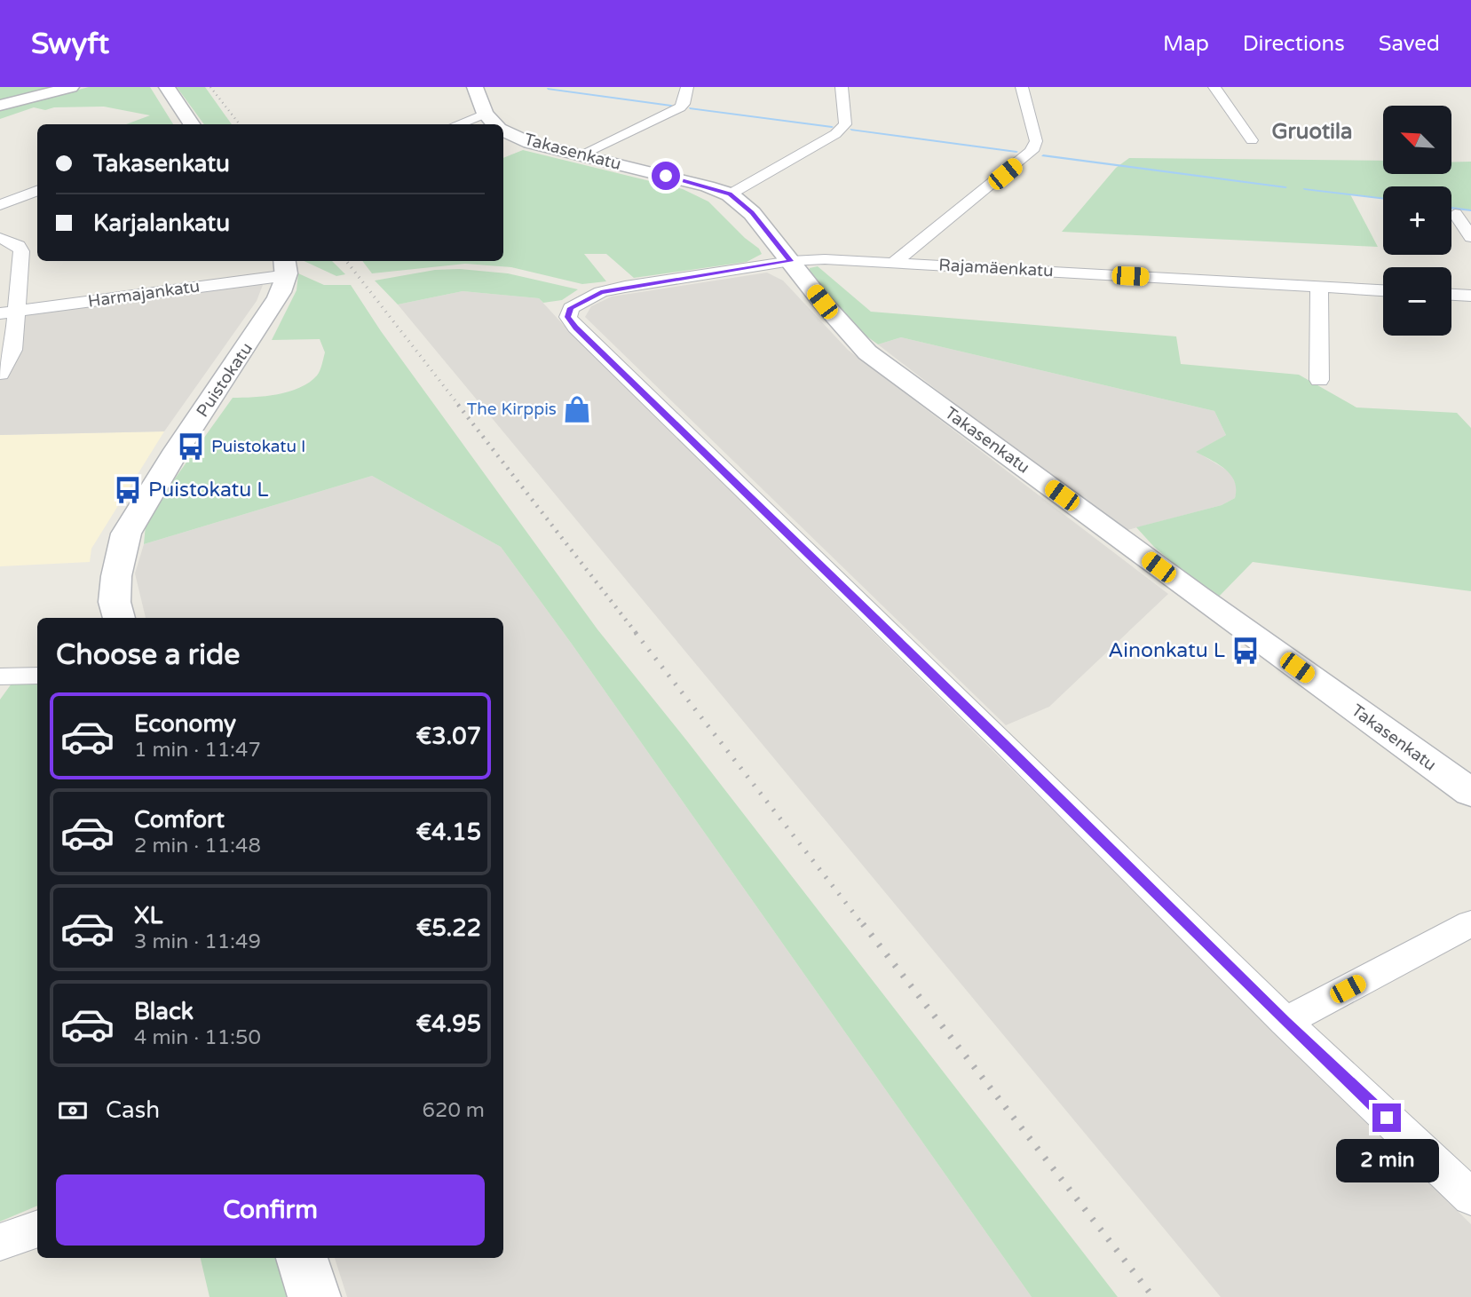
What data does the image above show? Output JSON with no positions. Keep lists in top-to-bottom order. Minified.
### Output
{"streets":{"street":["Takasenkatu","Rajamäenkatu","Harmajankatu","Puistokatu"]},"crossings":[["Takasenkatu","Rajamäenkatu"],["Harmajankatu","Puistokatu"]],"districts":["Gruotila"],"places":{"shop":["The Kirppis"],"bus stop":["Puistokatu I","Puistokatu L","Ainonkatu L"]},"north":"top left","page":{"header":"Swyft","nav":["Map","Directions","Saved"],"map_buttons":["+","−"],"banner":["Takasenkatu","Karjalankatu"],"heading":"Choose a ride","list":[{"name":"Economy","note":"1 min · 11:47","value":"€3.07"},{"name":"Comfort","note":"2 min · 11:48","value":"€4.15"},{"name":"XL","note":"3 min · 11:49","value":"€5.22"},{"name":"Black","note":"4 min · 11:50","value":"€4.95"}],"pay":["Cash","620 m"],"bubble":"2 min","buttons":"Confirm"}}
